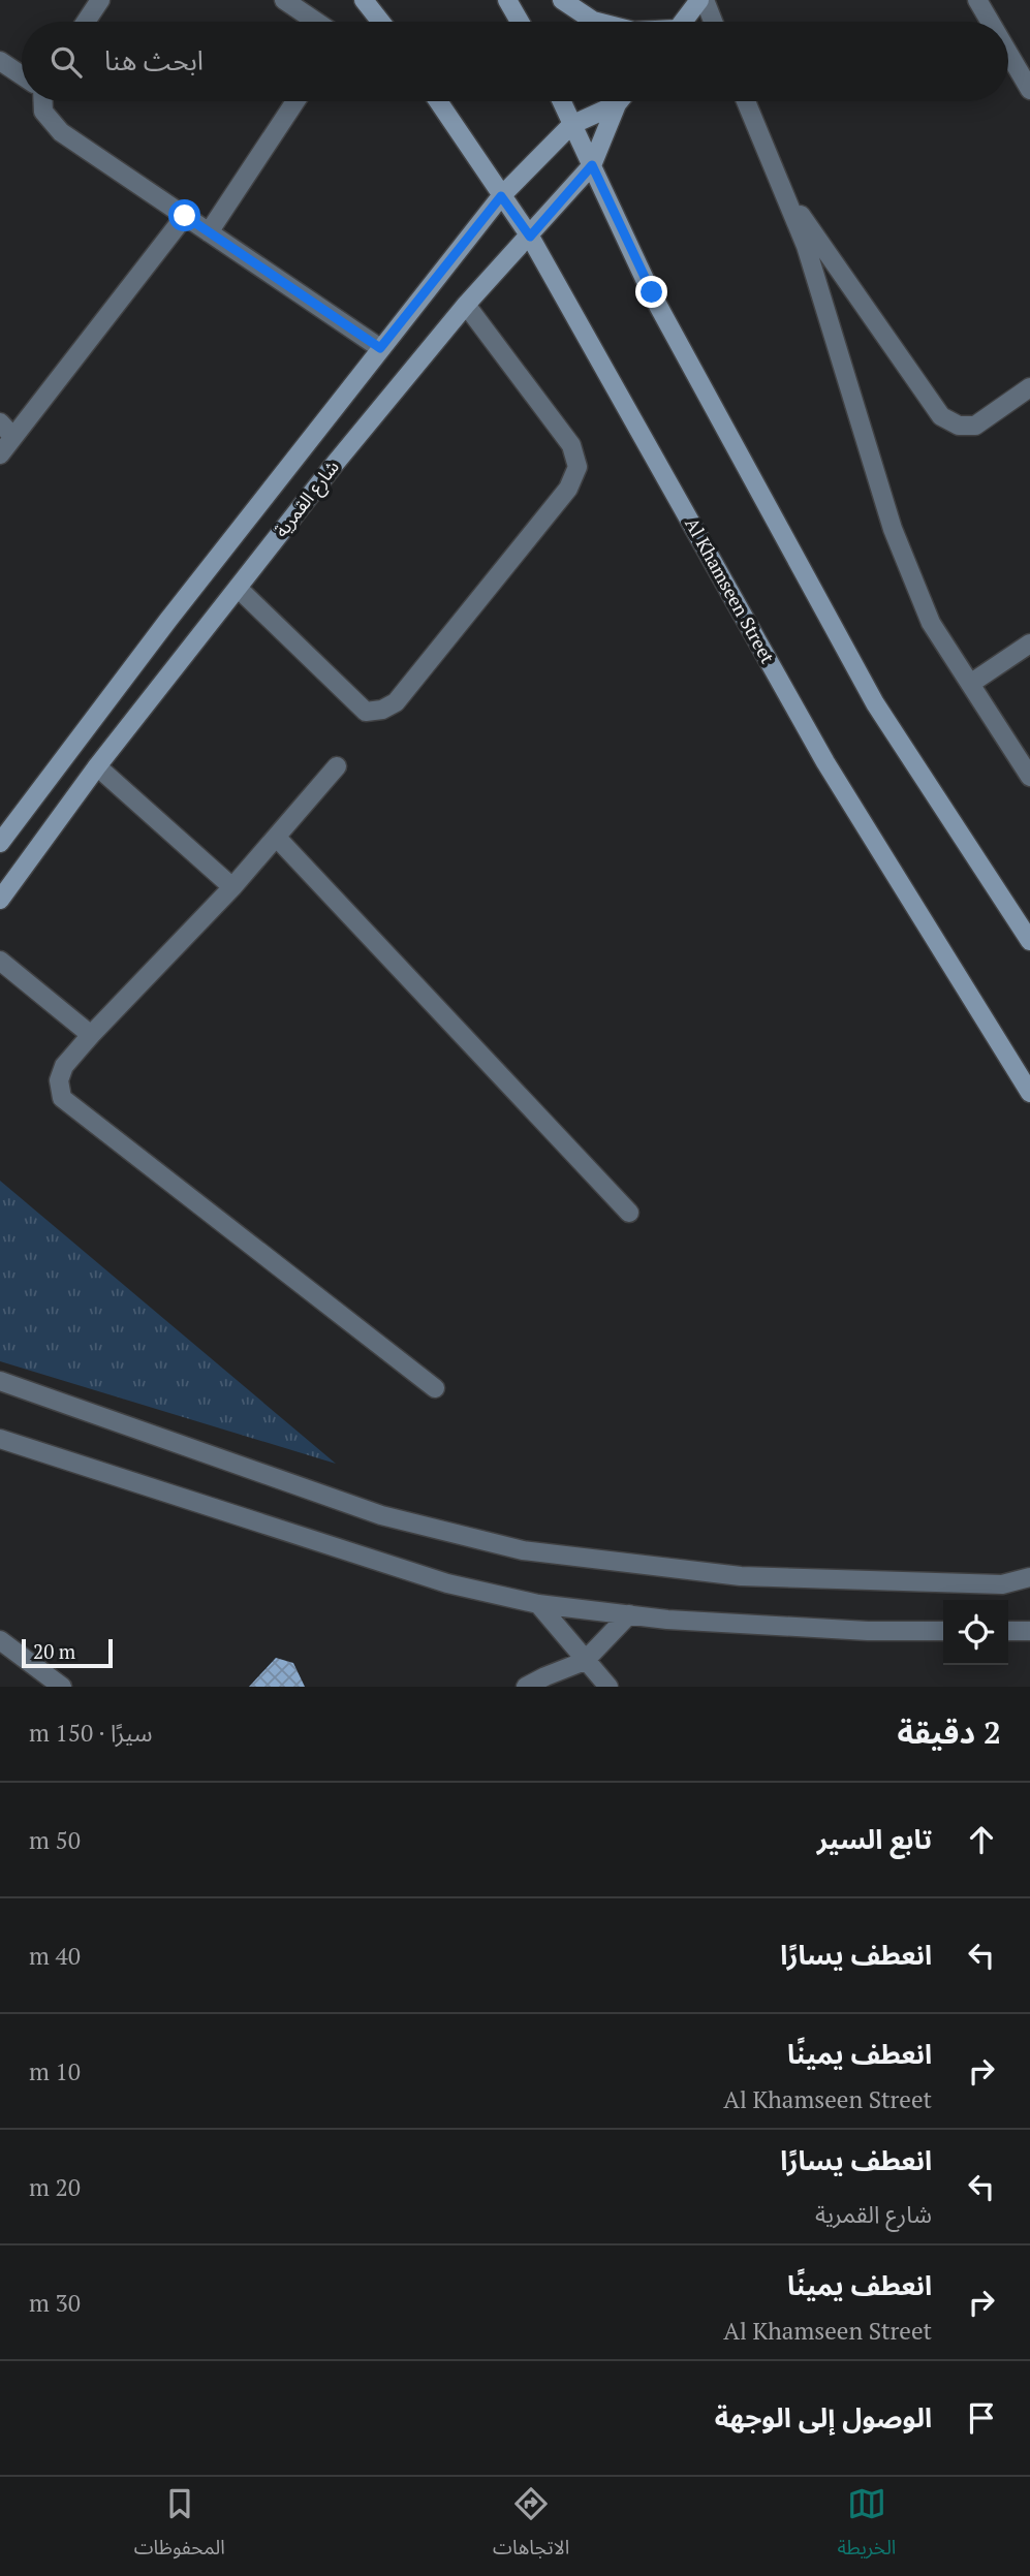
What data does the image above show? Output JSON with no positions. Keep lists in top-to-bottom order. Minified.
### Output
{"streets":{"street":["شارع القمرية","Al Khamseen Street"]},"crossings":[["شارع القمرية","Al Khamseen Street"]],"scale_bar":"20 m","page":{"search":"ابحث هنا","scale":"20 m","heading":["2 دقيقة","سيرًا · 150 m"],"list":[["تابع السير","50 m"],["انعطف يسارًا","40 m"],["انعطف يمينًا","Al Khamseen Street","10 m"],["انعطف يسارًا","شارع القمرية","20 m"],["انعطف يمينًا","Al Khamseen Street","30 m"],"الوصول إلى الوجهة"],"nav":["الخريطة","الاتجاهات","المحفوظات"]}}
